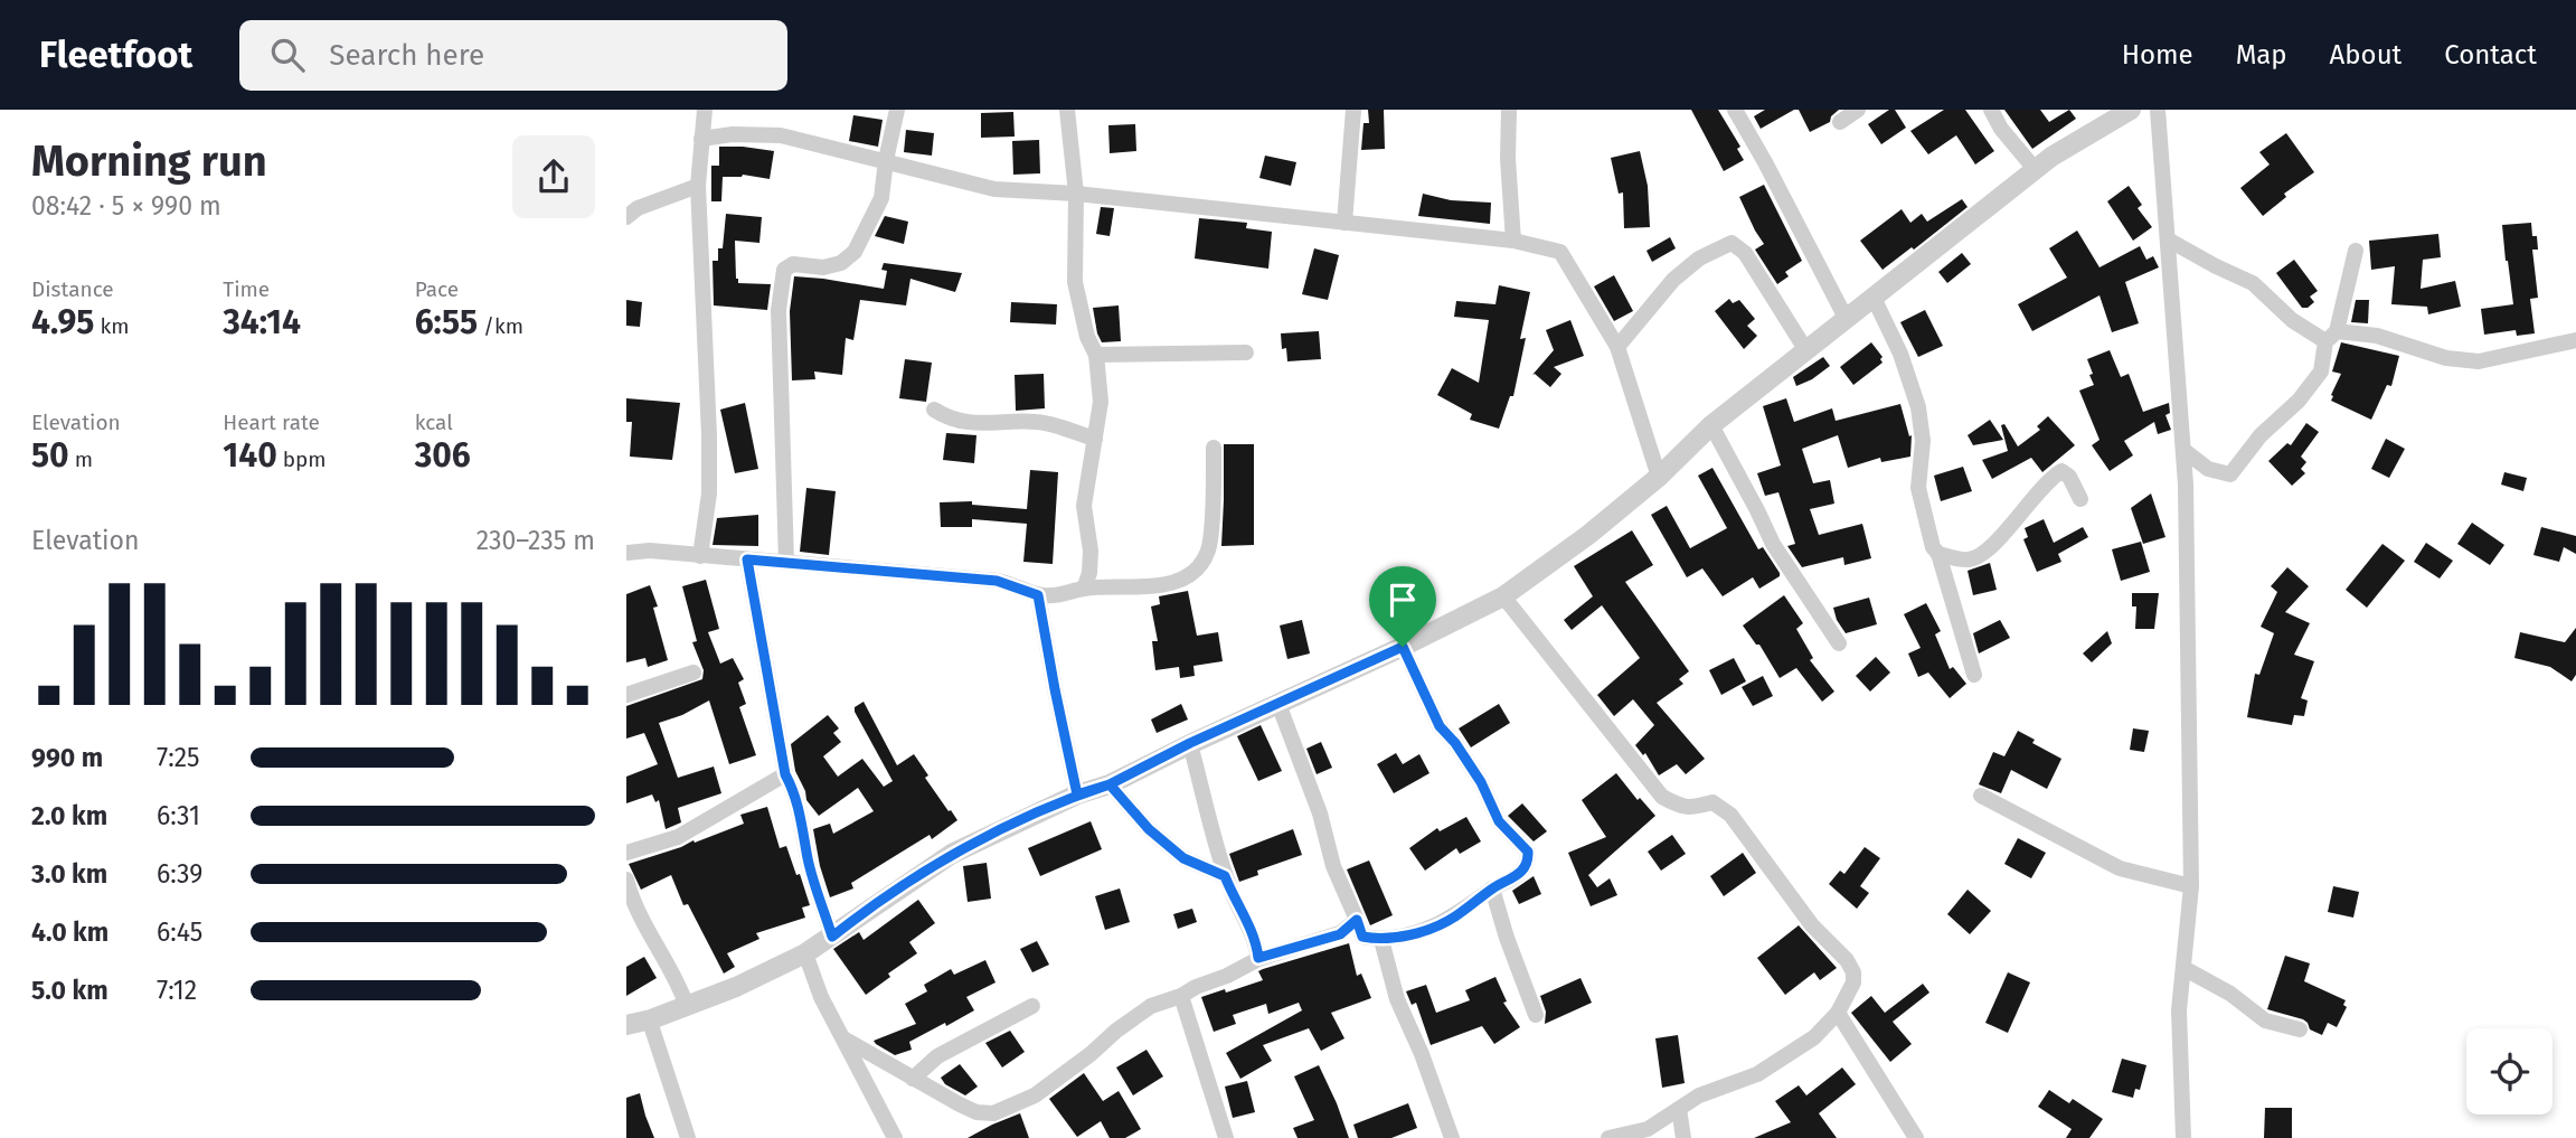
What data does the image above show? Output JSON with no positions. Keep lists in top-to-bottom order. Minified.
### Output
{"page":{"header":"Fleetfoot","search":"Search here","nav":["Home","Map","About","Contact"],"heading":["Morning run","08:42 · 5 × 990 m"],"stats":[["Distance","4.95 km"],["Time","34:14"],["Pace","6:55 /km"],["Elevation","50 m"],["Heart rate","140 bpm"],["kcal","306"]],"chart":["Elevation","230–235 m"],"list":[{"name":"990 m","note":"7:25"},{"name":"2.0 km","note":"6:31"},{"name":"3.0 km","note":"6:39"},{"name":"4.0 km","note":"6:45"},{"name":"5.0 km","note":"7:12"}]}}
